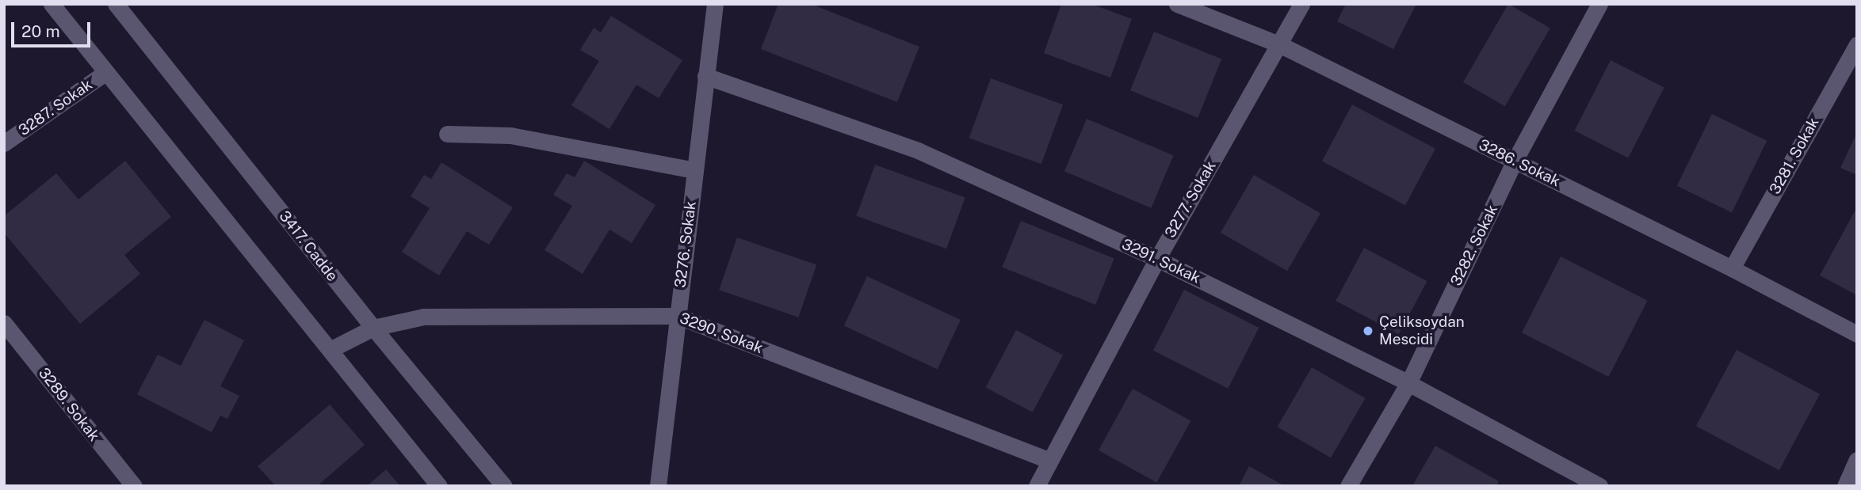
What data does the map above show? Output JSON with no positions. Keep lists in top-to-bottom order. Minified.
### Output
{"streets":{"street":["3287. Sokak","3281. Sokak","3286. Sokak","3277. Sokak","3276. Sokak","3282. Sokak","3417. Cadde","3291. Sokak","3290. Sokak","3289. Sokak"]},"crossings":[["3281. Sokak","3286. Sokak"],["3286. Sokak","3277. Sokak"],["3286. Sokak","3282. Sokak"],["3277. Sokak","3291. Sokak"],["3277. Sokak","3290. Sokak"],["3276. Sokak","3291. Sokak"],["3276. Sokak","3290. Sokak"],["3282. Sokak","3291. Sokak"],["3417. Cadde","3290. Sokak"]],"places":["Çeliksoydan Mescidi"],"scale_bar":"20 m"}
